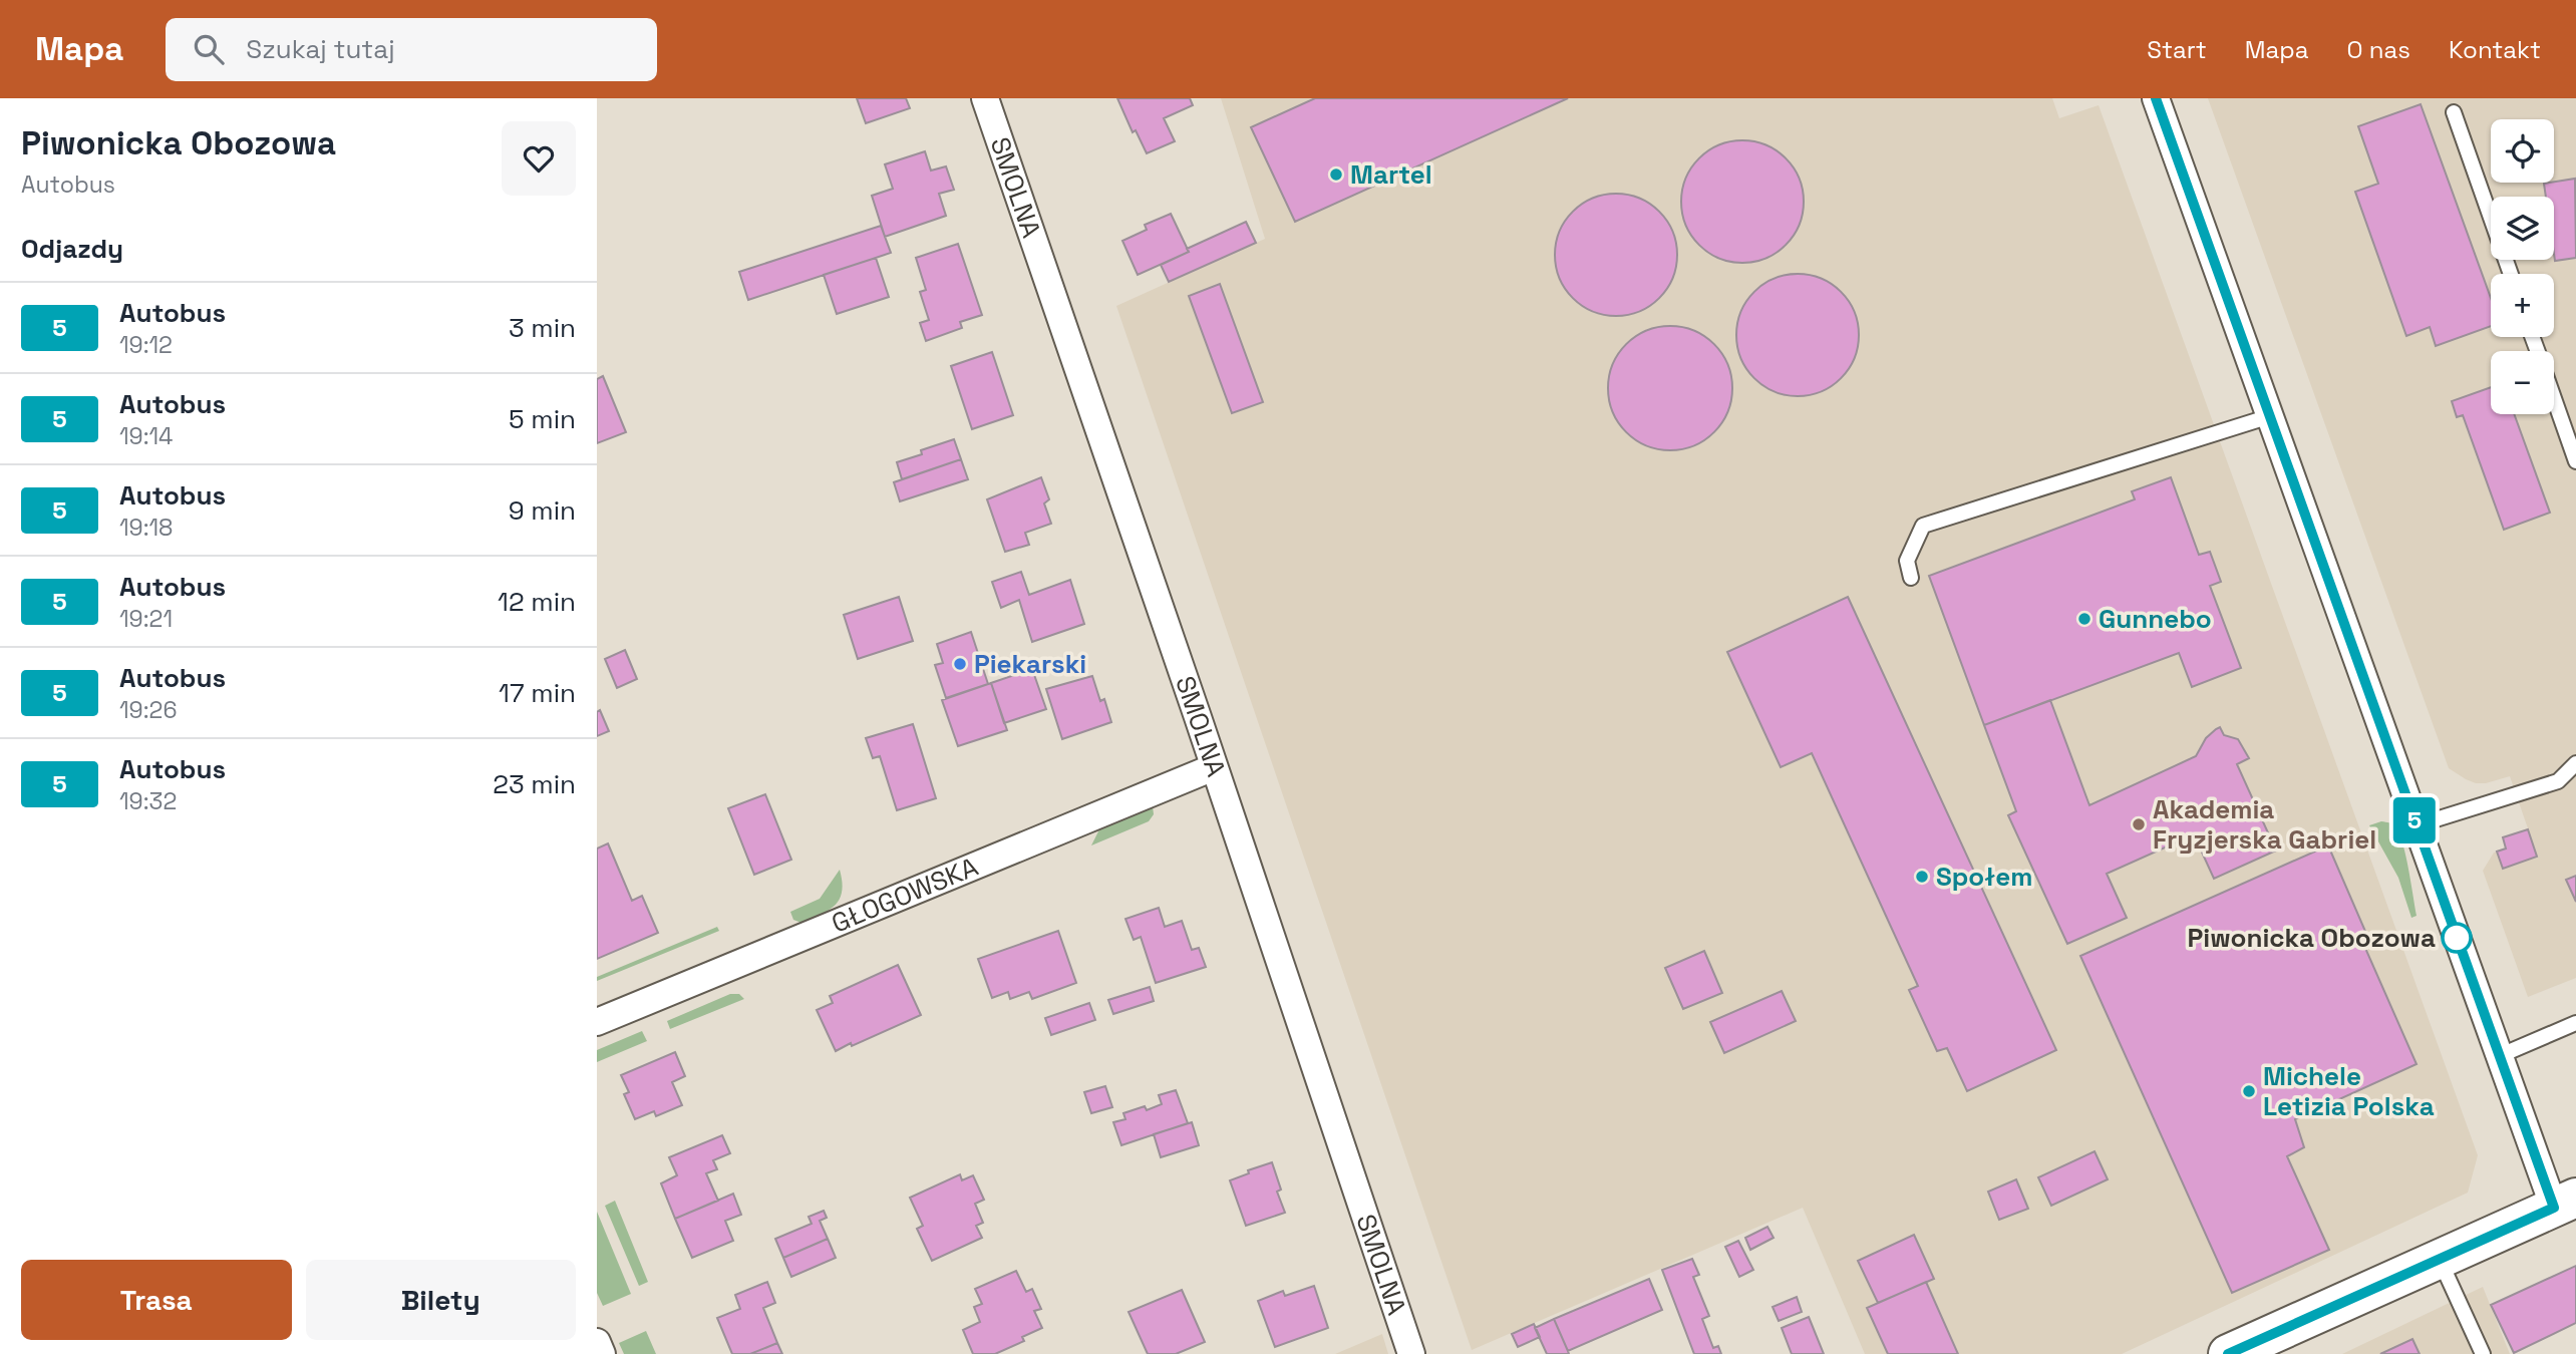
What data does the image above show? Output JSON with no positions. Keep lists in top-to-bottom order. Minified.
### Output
{"streets":{"street":["SMOLNA","GŁOGOWSKA"]},"crossings":[["SMOLNA","GŁOGOWSKA"]],"places":["Martel","Gunnebo","Piekarski","Akademia Fryzjerska Gabriel","Społem","Piwonicka Obozowa","Michele Letizia Polska"],"lines":["bus line 5"],"page":{"header":"Mapa","search":"Szukaj tutaj","nav":["Start","Mapa","O nas","Kontakt"],"heading":[["Piwonicka Obozowa","Autobus"],"Odjazdy"],"on_map":"5","map_buttons":["+","−"],"list":[{"mark":"5","name":"Autobus","note":"19:12","value":"3 min"},{"mark":"5","name":"Autobus","note":"19:14","value":"5 min"},{"mark":"5","name":"Autobus","note":"19:18","value":"9 min"},{"mark":"5","name":"Autobus","note":"19:21","value":"12 min"},{"mark":"5","name":"Autobus","note":"19:26","value":"17 min"},{"mark":"5","name":"Autobus","note":"19:32","value":"23 min"}],"buttons":["Trasa","Bilety"]}}
